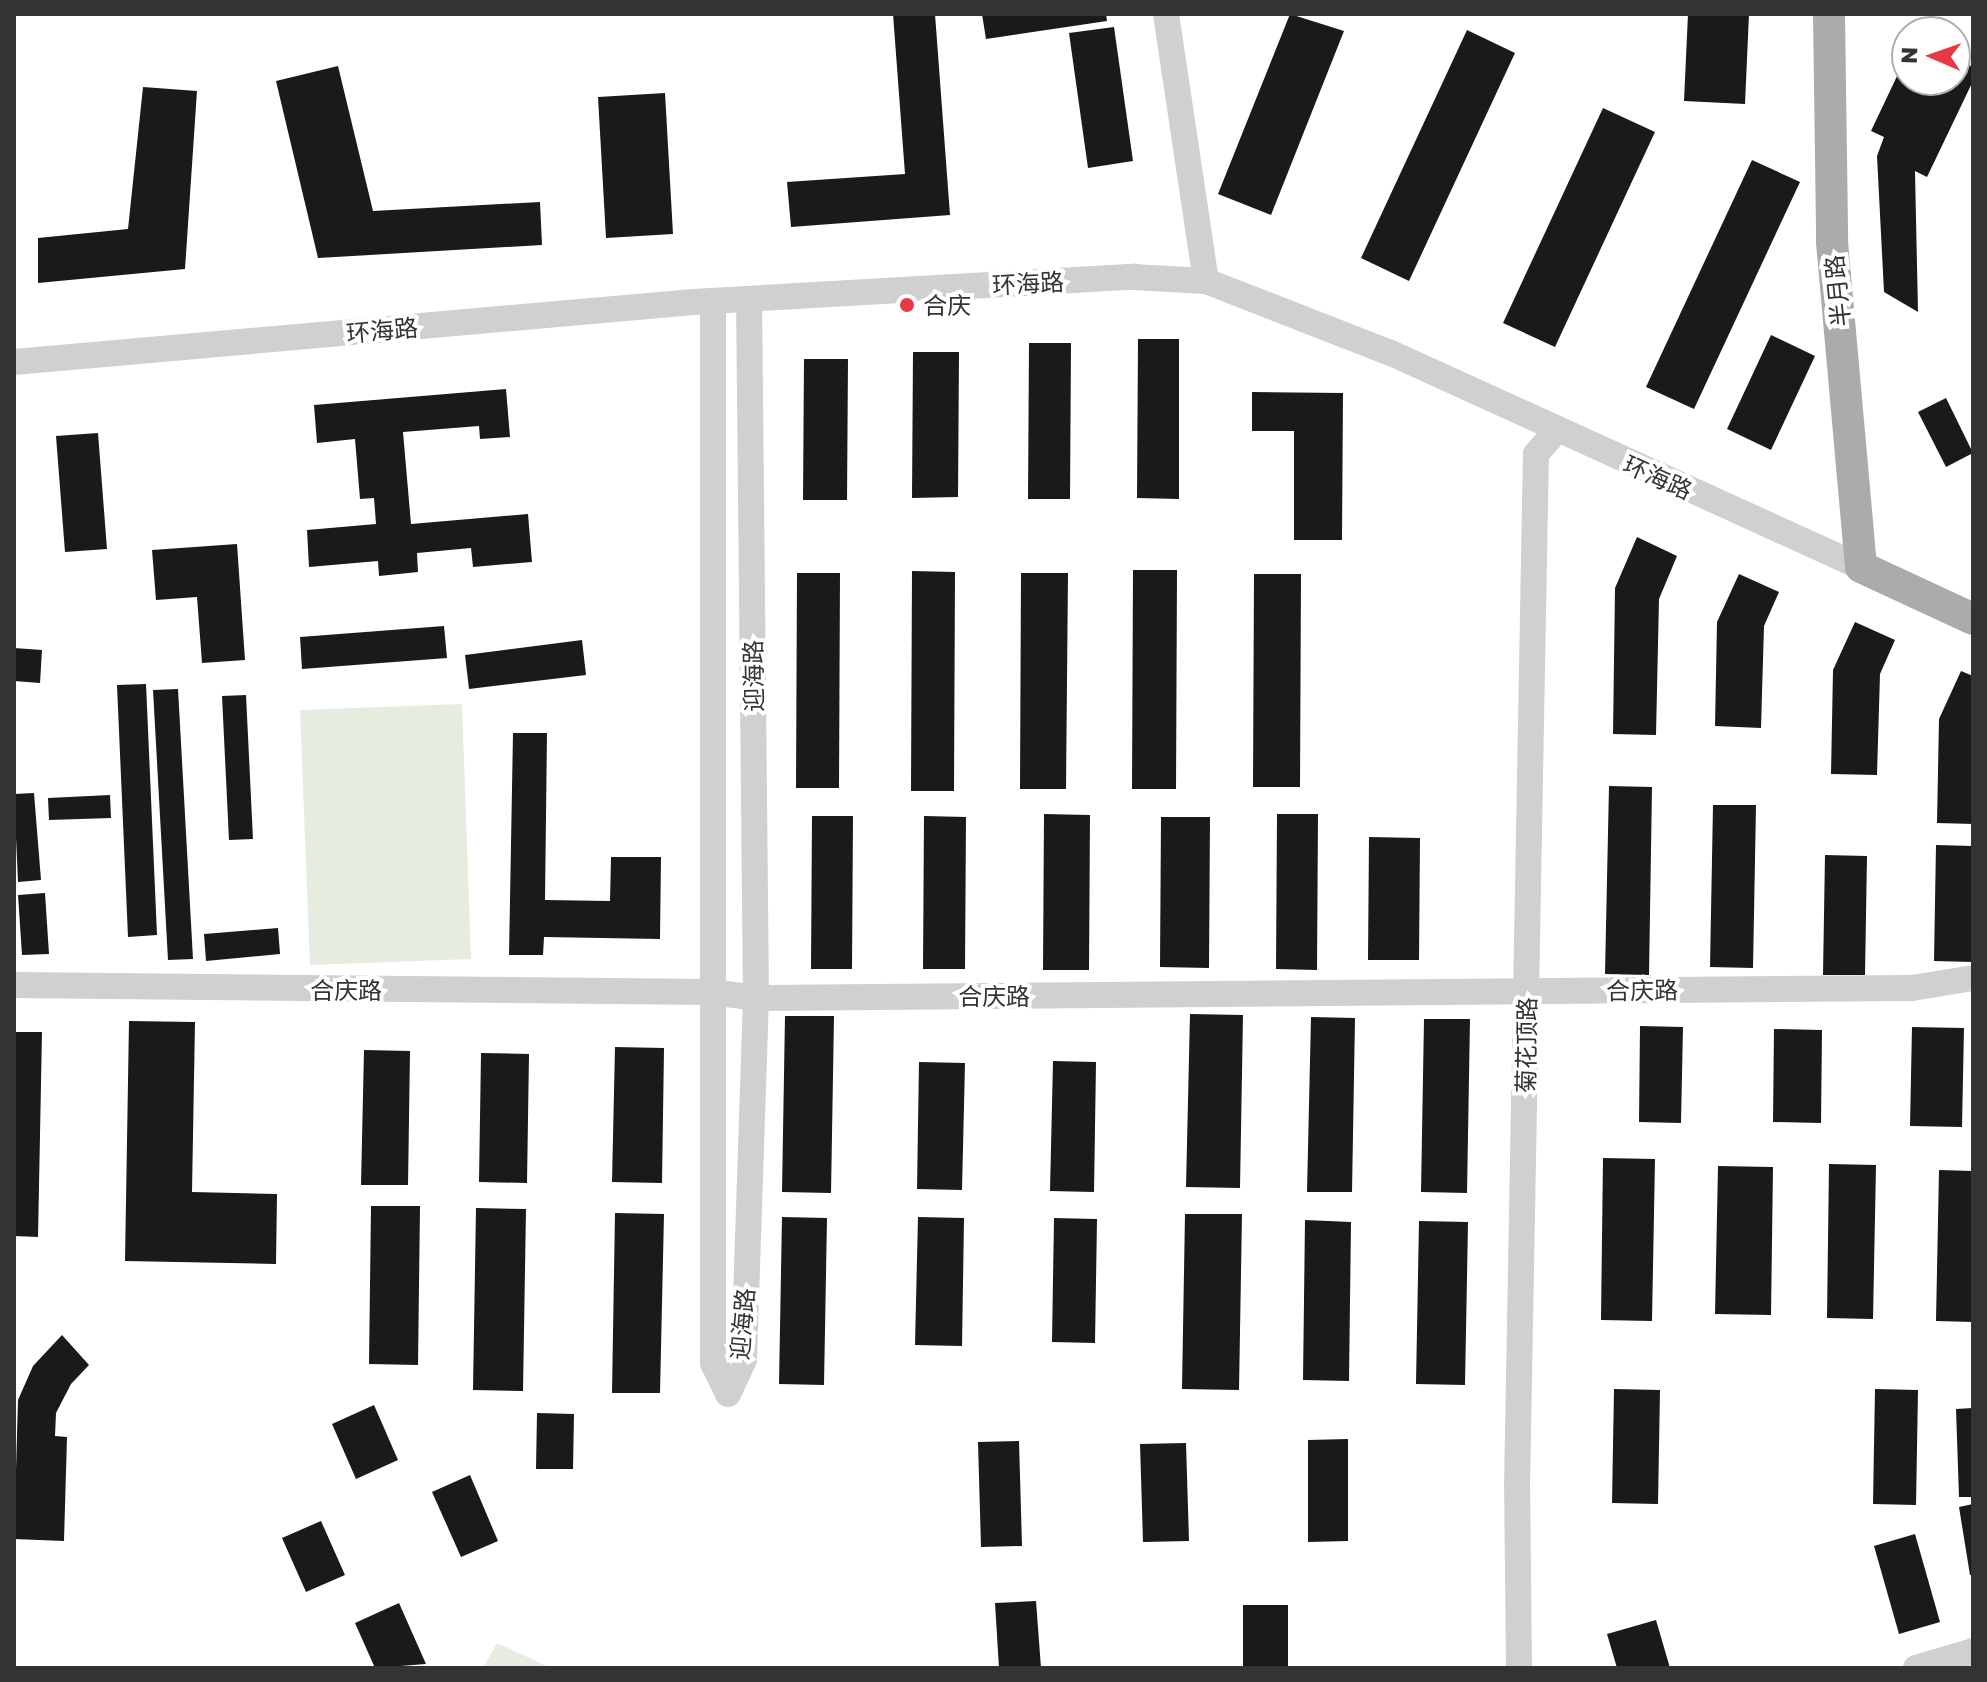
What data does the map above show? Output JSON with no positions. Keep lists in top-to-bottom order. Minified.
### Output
{"streets":{"main road":["环海路","半月路"],"street":["迎海路","合庆路","菊花顶路"]},"crossings":[["环海路","半月路"],["环海路","迎海路"],["环海路","菊花顶路"],["迎海路","合庆路"],["合庆路","菊花顶路"]],"places":["合庆"],"north":"left"}
